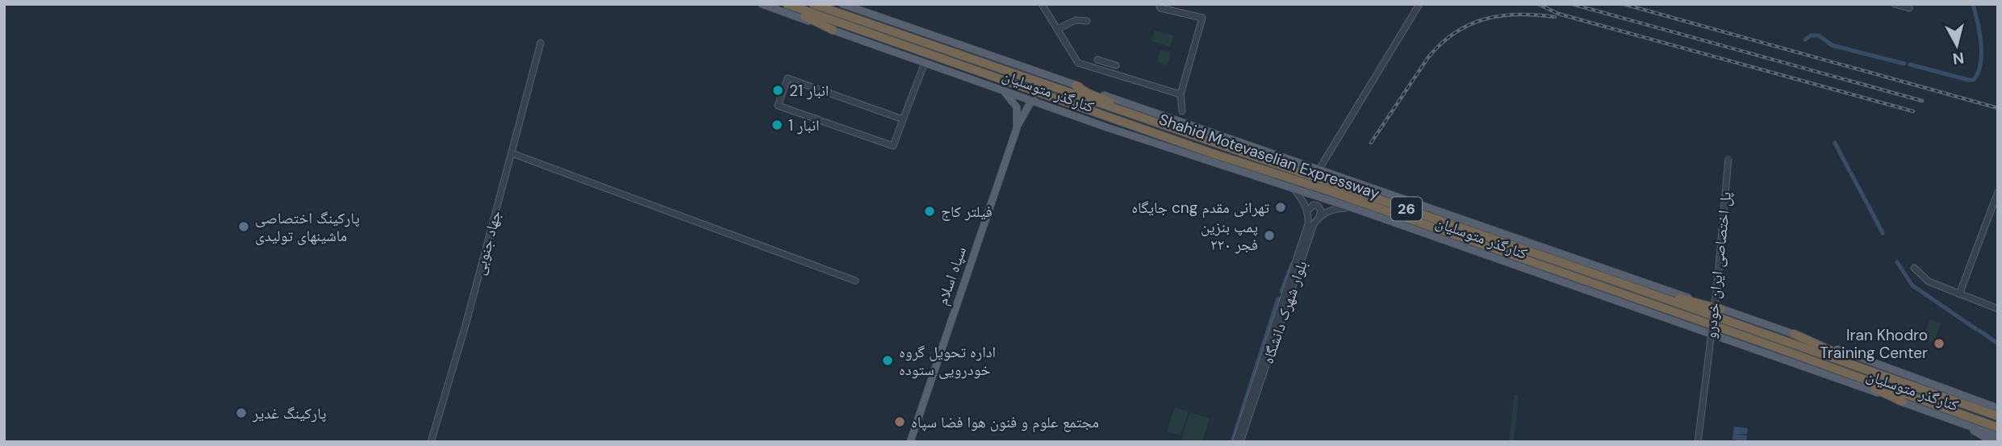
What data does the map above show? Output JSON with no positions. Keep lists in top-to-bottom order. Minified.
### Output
{"streets":{"highway":["Shahid Motevaselian Expressway","26"],"main road":["کنارگذر متوسلیان","سپاه اسلام"],"street":["جهاد جنوبی","پل اختصاصی ایران خودرو","بلوار شهرک دانشگاه"]},"crossings":[["کنارگذر متوسلیان","سپاه اسلام"]],"places":["انبار 21","انبار 1","جایگاه cng تهرانی مقدم","فیلتر کاج","پارکینگ اختصاصی ماشینهای تولیدی","پمپ بنزین ۲۲۰ فجر","Iran Khodro Training Center","اداره تحویل گروه خودرویی ستوده","پارکینگ غدیر","مجتمع علوم و فنون هوا فضا سپاه"],"north":"bottom"}
